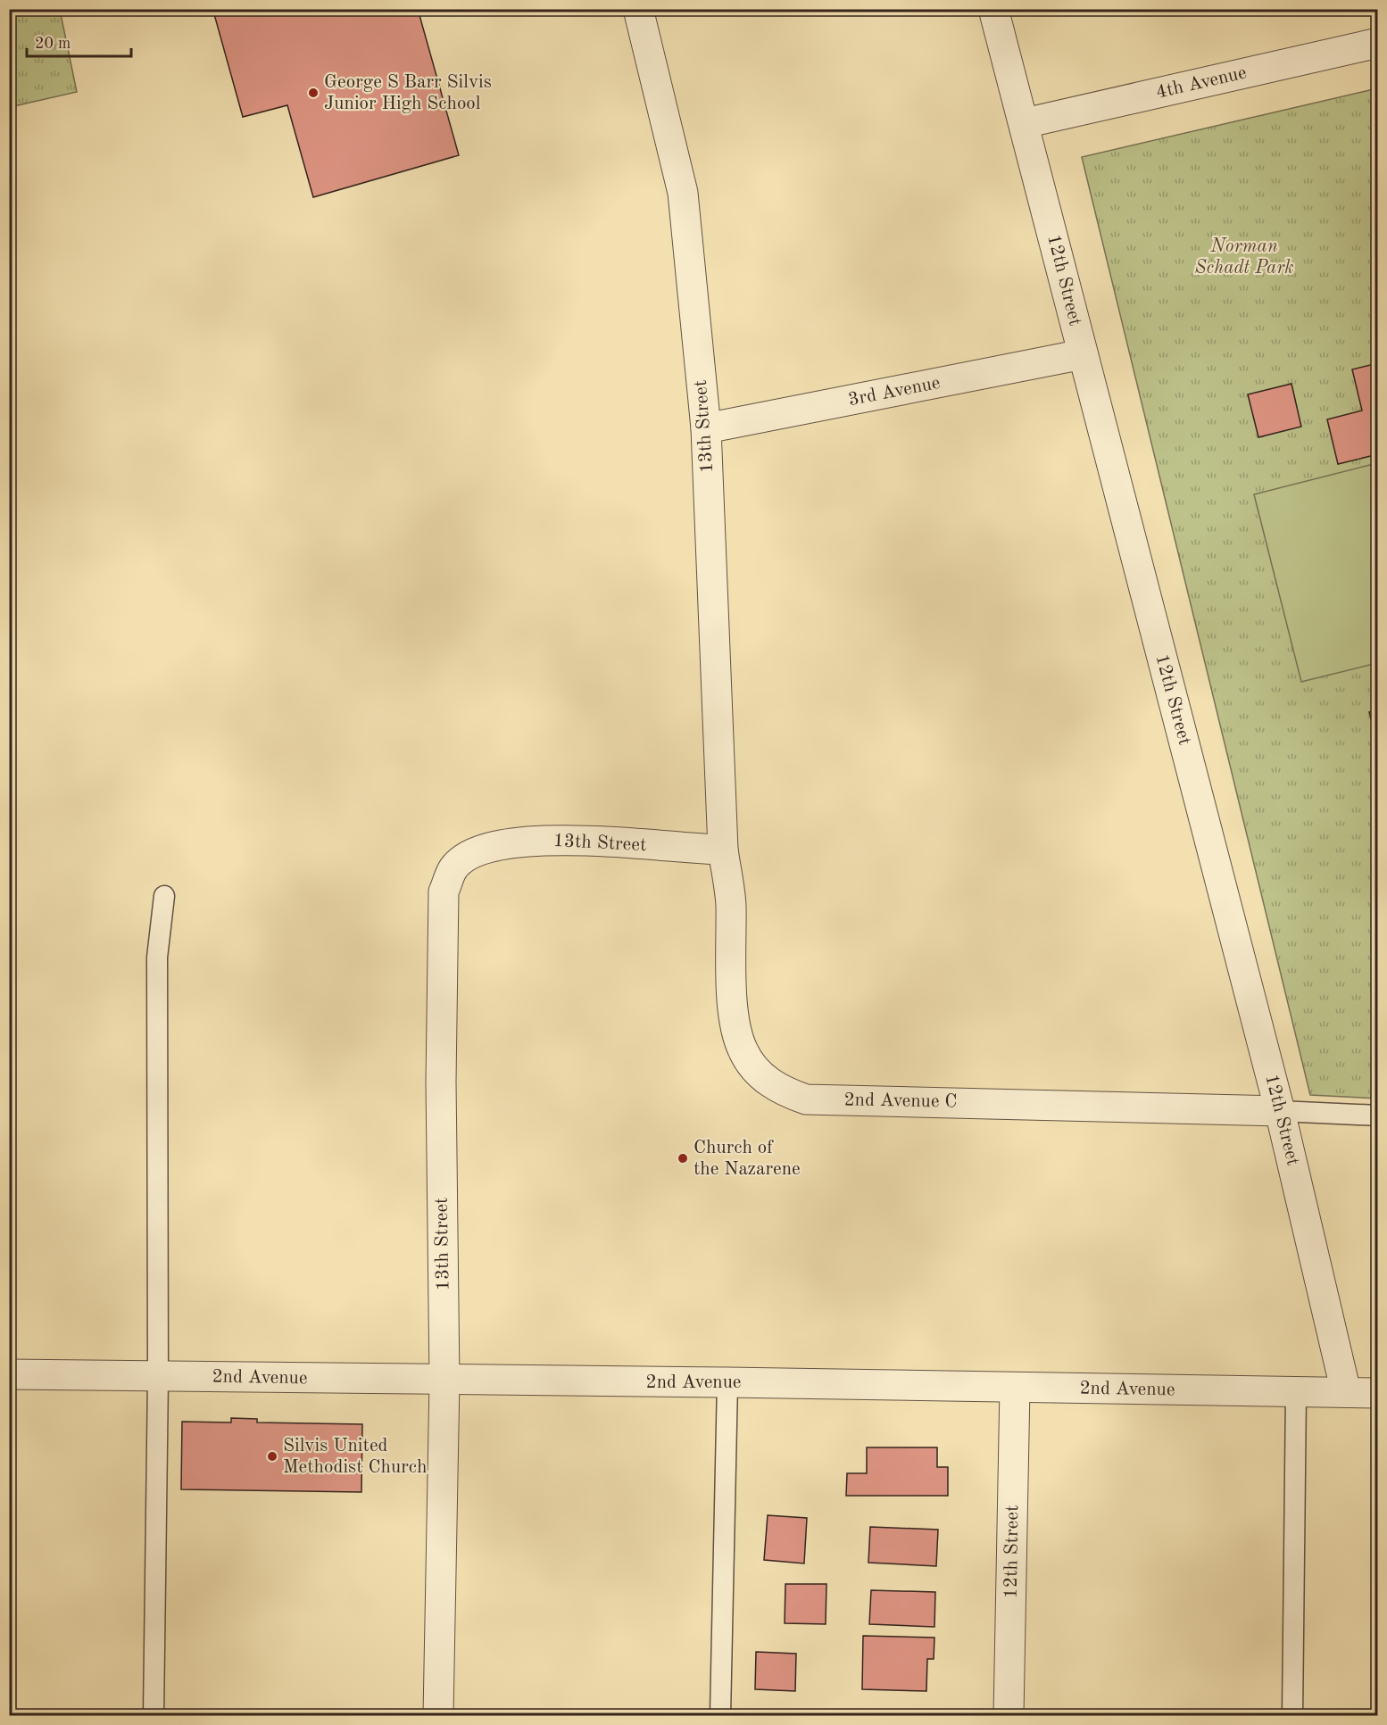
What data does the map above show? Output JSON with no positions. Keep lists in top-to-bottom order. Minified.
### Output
{"streets":{"street":["4th Avenue","12th Street","3rd Avenue","13th Street","2nd Avenue C","2nd Avenue"]},"crossings":[["4th Avenue","12th Street"],["12th Street","3rd Avenue"],["12th Street","2nd Avenue C"],["12th Street","2nd Avenue"],["3rd Avenue","13th Street"],["13th Street","2nd Avenue C"],["13th Street","2nd Avenue"]],"parks":["Norman Schadt Park"],"places":["George S Barr Silvis Junior High School","Church of the Nazarene","Silvis United Methodist Church"],"scale_bar":"20 m"}
